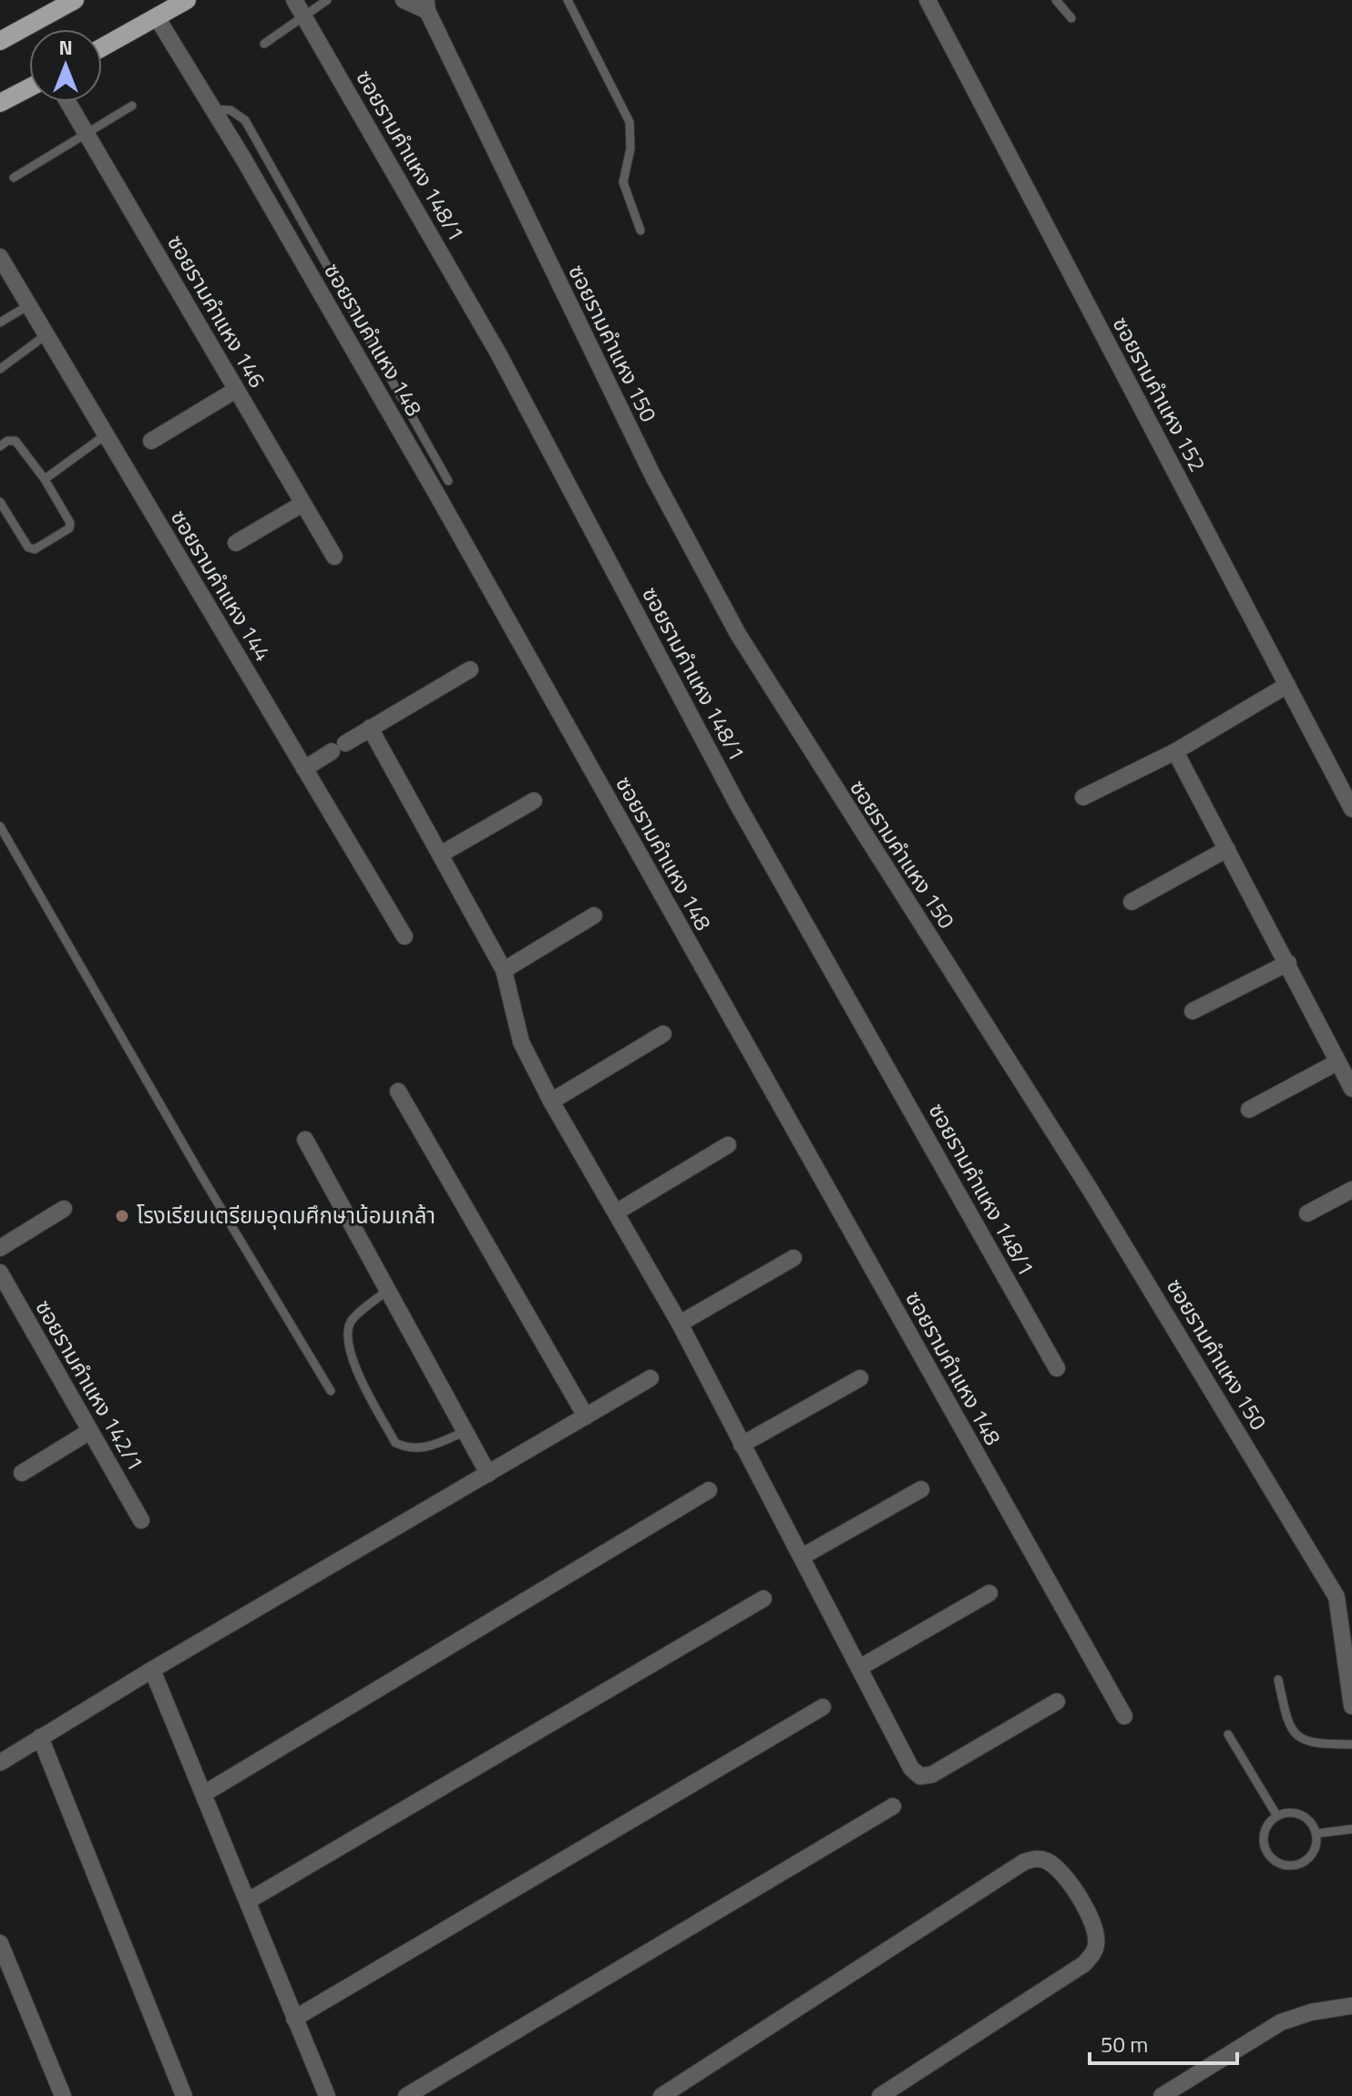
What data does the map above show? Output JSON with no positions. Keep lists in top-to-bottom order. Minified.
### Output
{"streets":{"street":["ซอยรามคำแหง 148/1","ซอยรามคำแหง 146","ซอยรามคำแหง 148","ซอยรามคำแหง 150","ซอยรามคำแหง 152","ซอยรามคำแหง 144","ซอยรามคำแหง 142/1"]},"places":["โรงเรียนเตรียมอุดมศึกษาน้อมเกล้า"],"scale_bar":"50 m","north":"top"}
